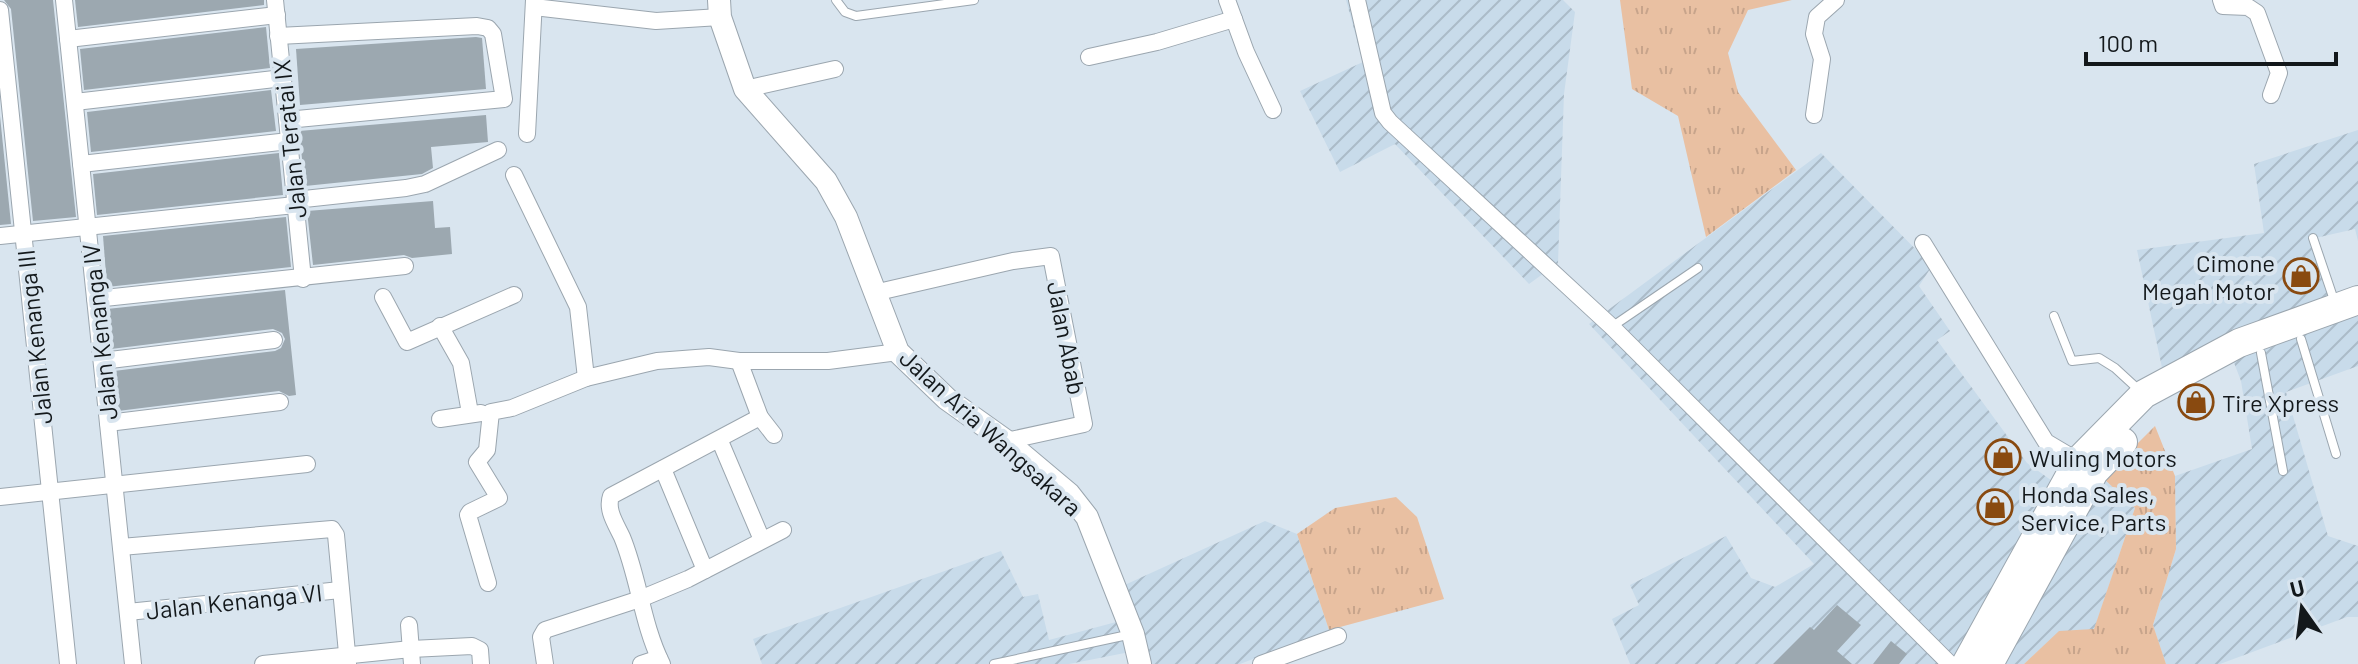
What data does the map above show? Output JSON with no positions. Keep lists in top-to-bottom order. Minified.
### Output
{"streets":{"street":["Jalan Teratai IX","Jalan Kenanga IV","Jalan Kenanga III","Jalan Abab","Jalan Aria Wangsakara","Jalan Kenanga VI"]},"crossings":[["Jalan Kenanga IV","Jalan Kenanga VI"],["Jalan Abab","Jalan Aria Wangsakara"]],"places":{"shop":["Cimone Megah Motor","Tire Xpress","Wuling Motors","Honda Sales, Service, Parts"]},"scale_bar":"100 m","north":"top"}
